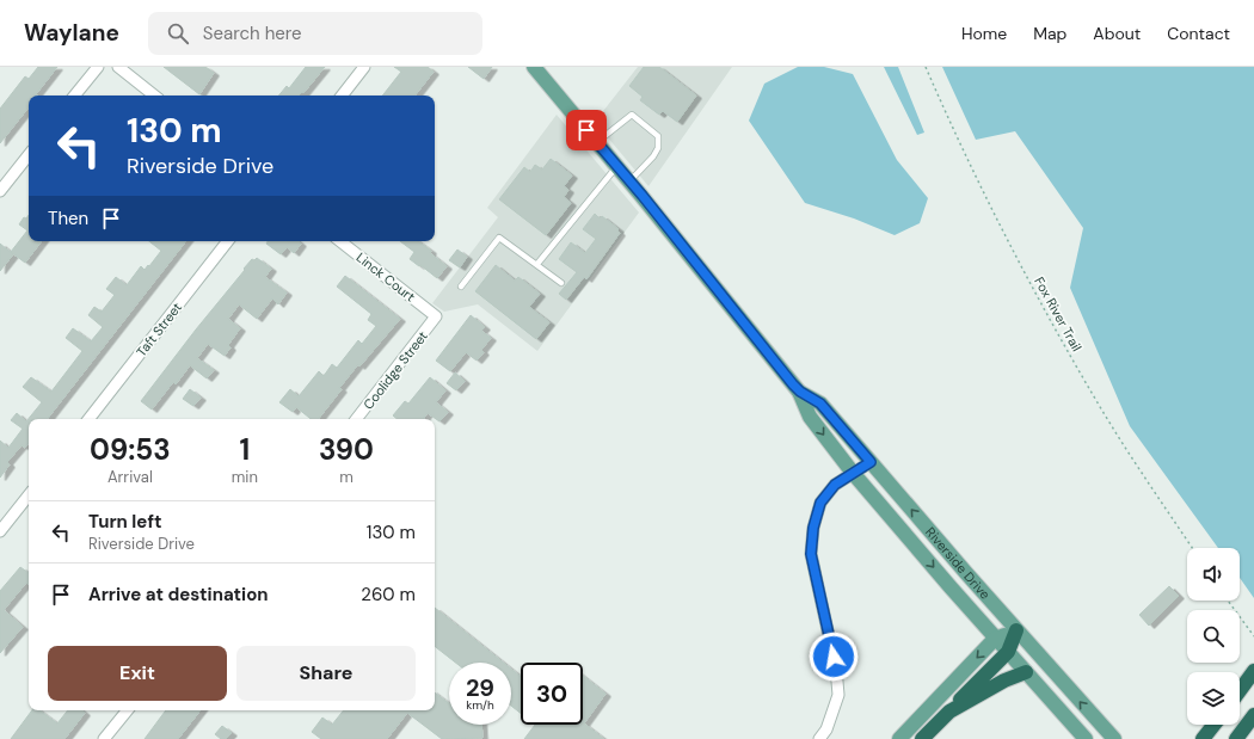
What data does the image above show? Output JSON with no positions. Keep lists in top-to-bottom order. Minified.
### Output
{"streets":{"main road":["Riverside Drive"],"street":["Linck Court","Taft Street","Coolidge Street"],"path":["Fox River Trail"]},"crossings":[["Linck Court","Coolidge Street"]],"page":{"header":"Waylane","search":"Search here","nav":["Home","Map","About","Contact"],"turn":["130 m","Riverside Drive"],"then":"Then","eta":["09:53","Arrival","1","min","390","m"],"list":[{"name":"Turn left","note":"Riverside Drive","value":"130 m"},{"name":"Arrive at destination","value":"260 m"}],"buttons":["Exit","Share"],"speed":"29 km/h","limit":"30"}}
